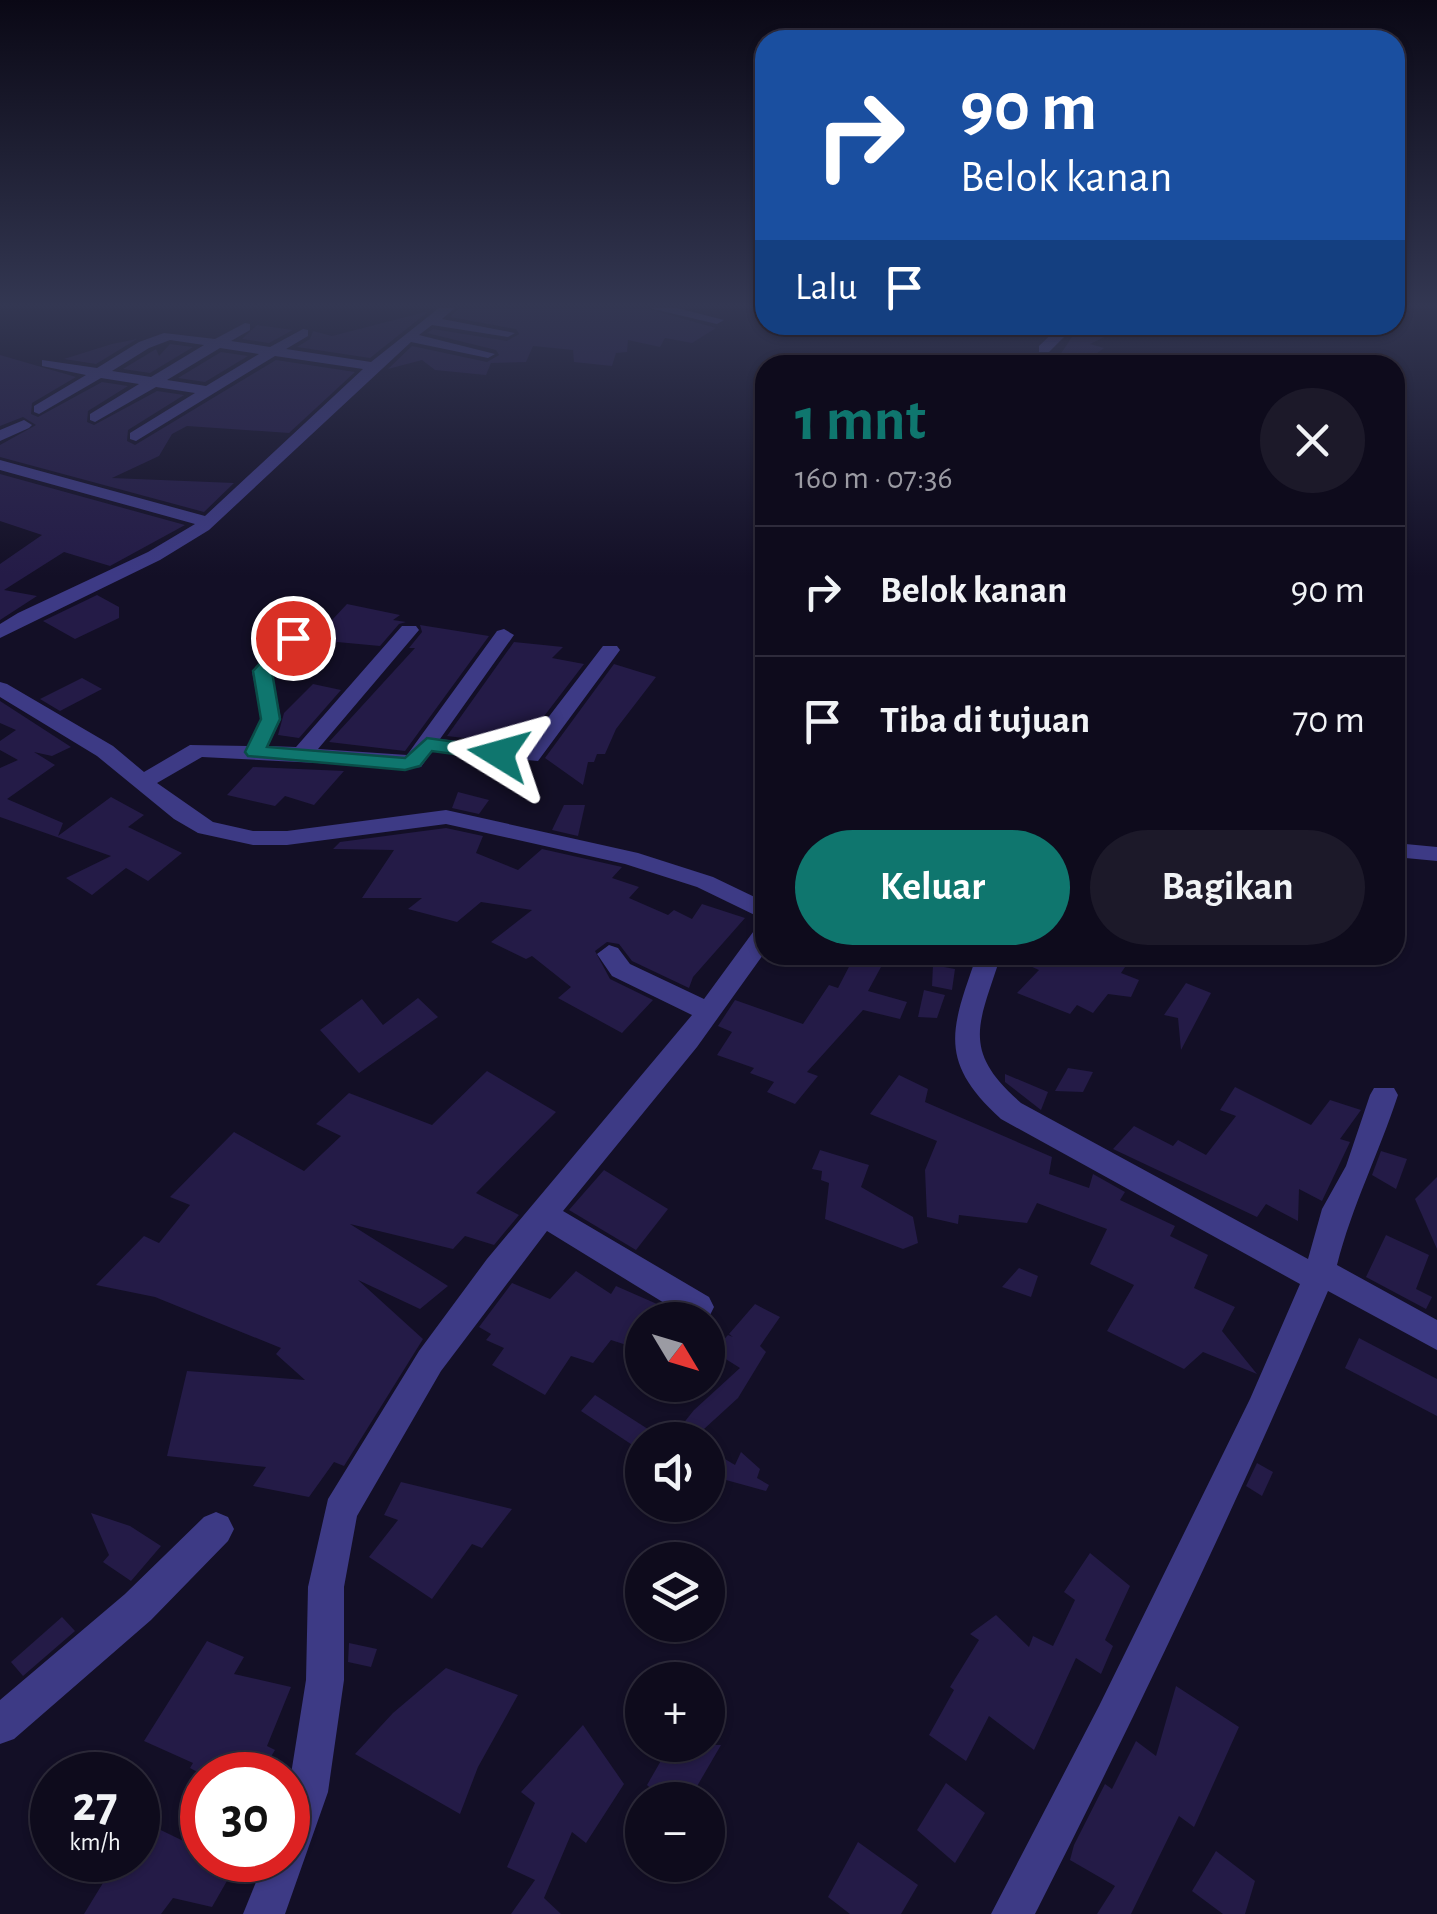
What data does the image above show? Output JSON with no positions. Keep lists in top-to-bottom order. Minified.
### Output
{"north":"bottom right","page":{"turn":["90 m","Belok kanan"],"then":"Lalu","heading":["1 mnt","160 m · 07:36"],"list":[{"name":"Belok kanan","value":"90 m"},{"name":"Tiba di tujuan","value":"70 m"}],"buttons":["Keluar","Bagikan"],"map_buttons":["+","−"],"speed":"27 km/h","limit":"30"}}
